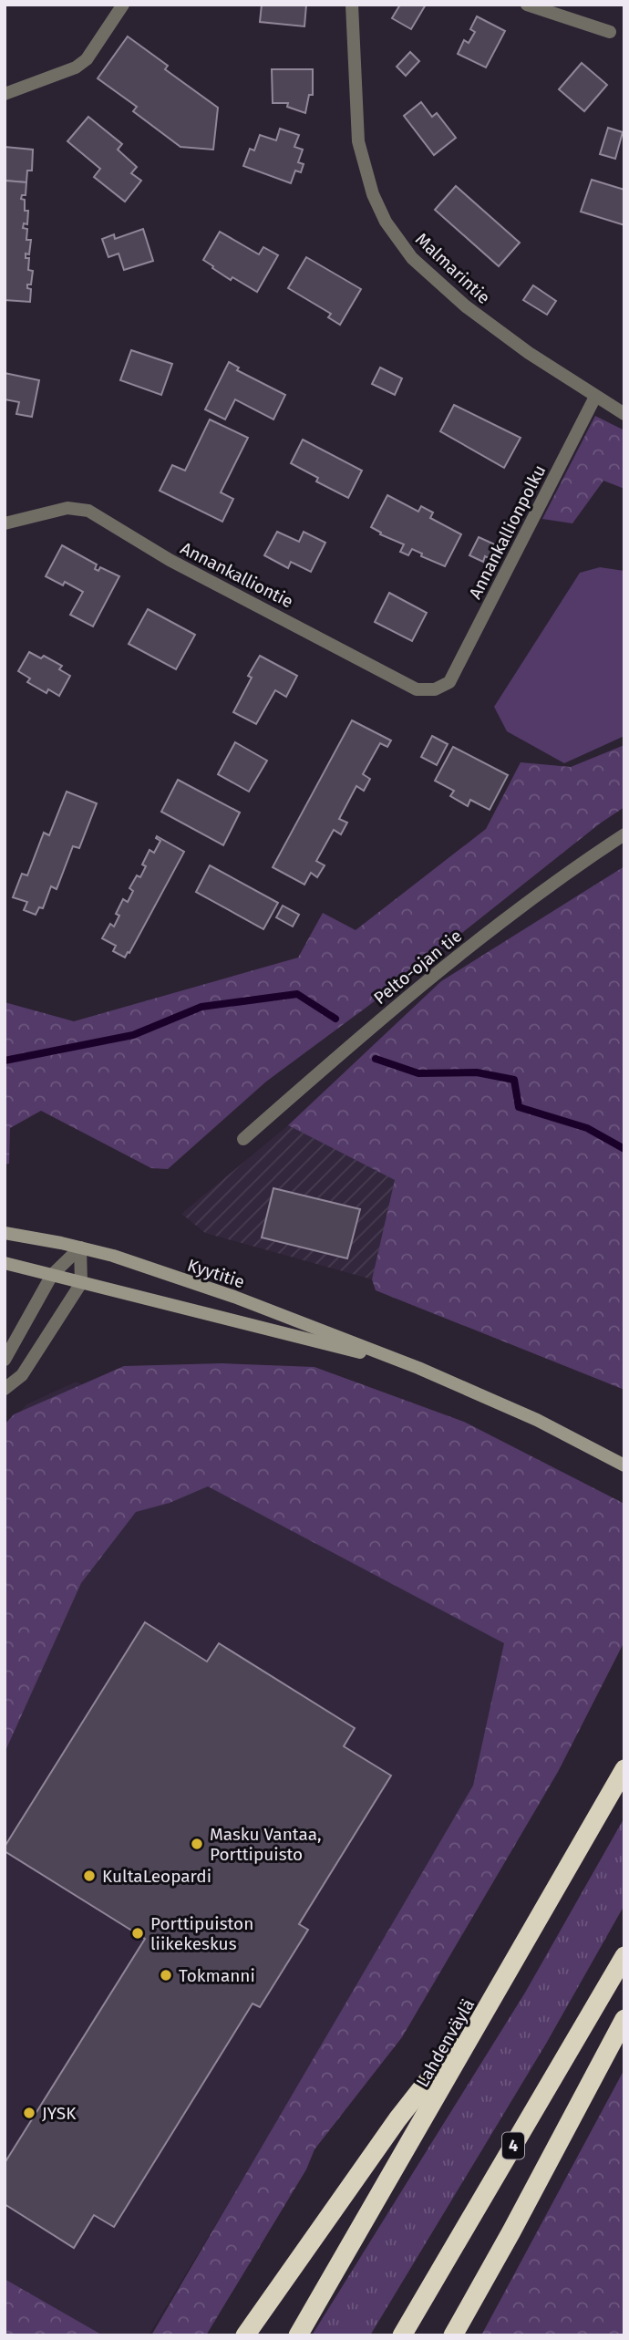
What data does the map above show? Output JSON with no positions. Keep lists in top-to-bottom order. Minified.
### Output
{"streets":{"highway":["Lahdenväylä","4"],"main road":["Kyytitie"],"street":["Malmarintie","Annankallionpolku","Annankalliontie","Pelto-ojan tie"]},"crossings":[["Malmarintie","Annankallionpolku"],["Annankallionpolku","Annankalliontie"]],"places":["Masku Vantaa, Porttipuisto","KultaLeopardi","Porttipuiston liikekeskus","Tokmanni","JYSK"]}
